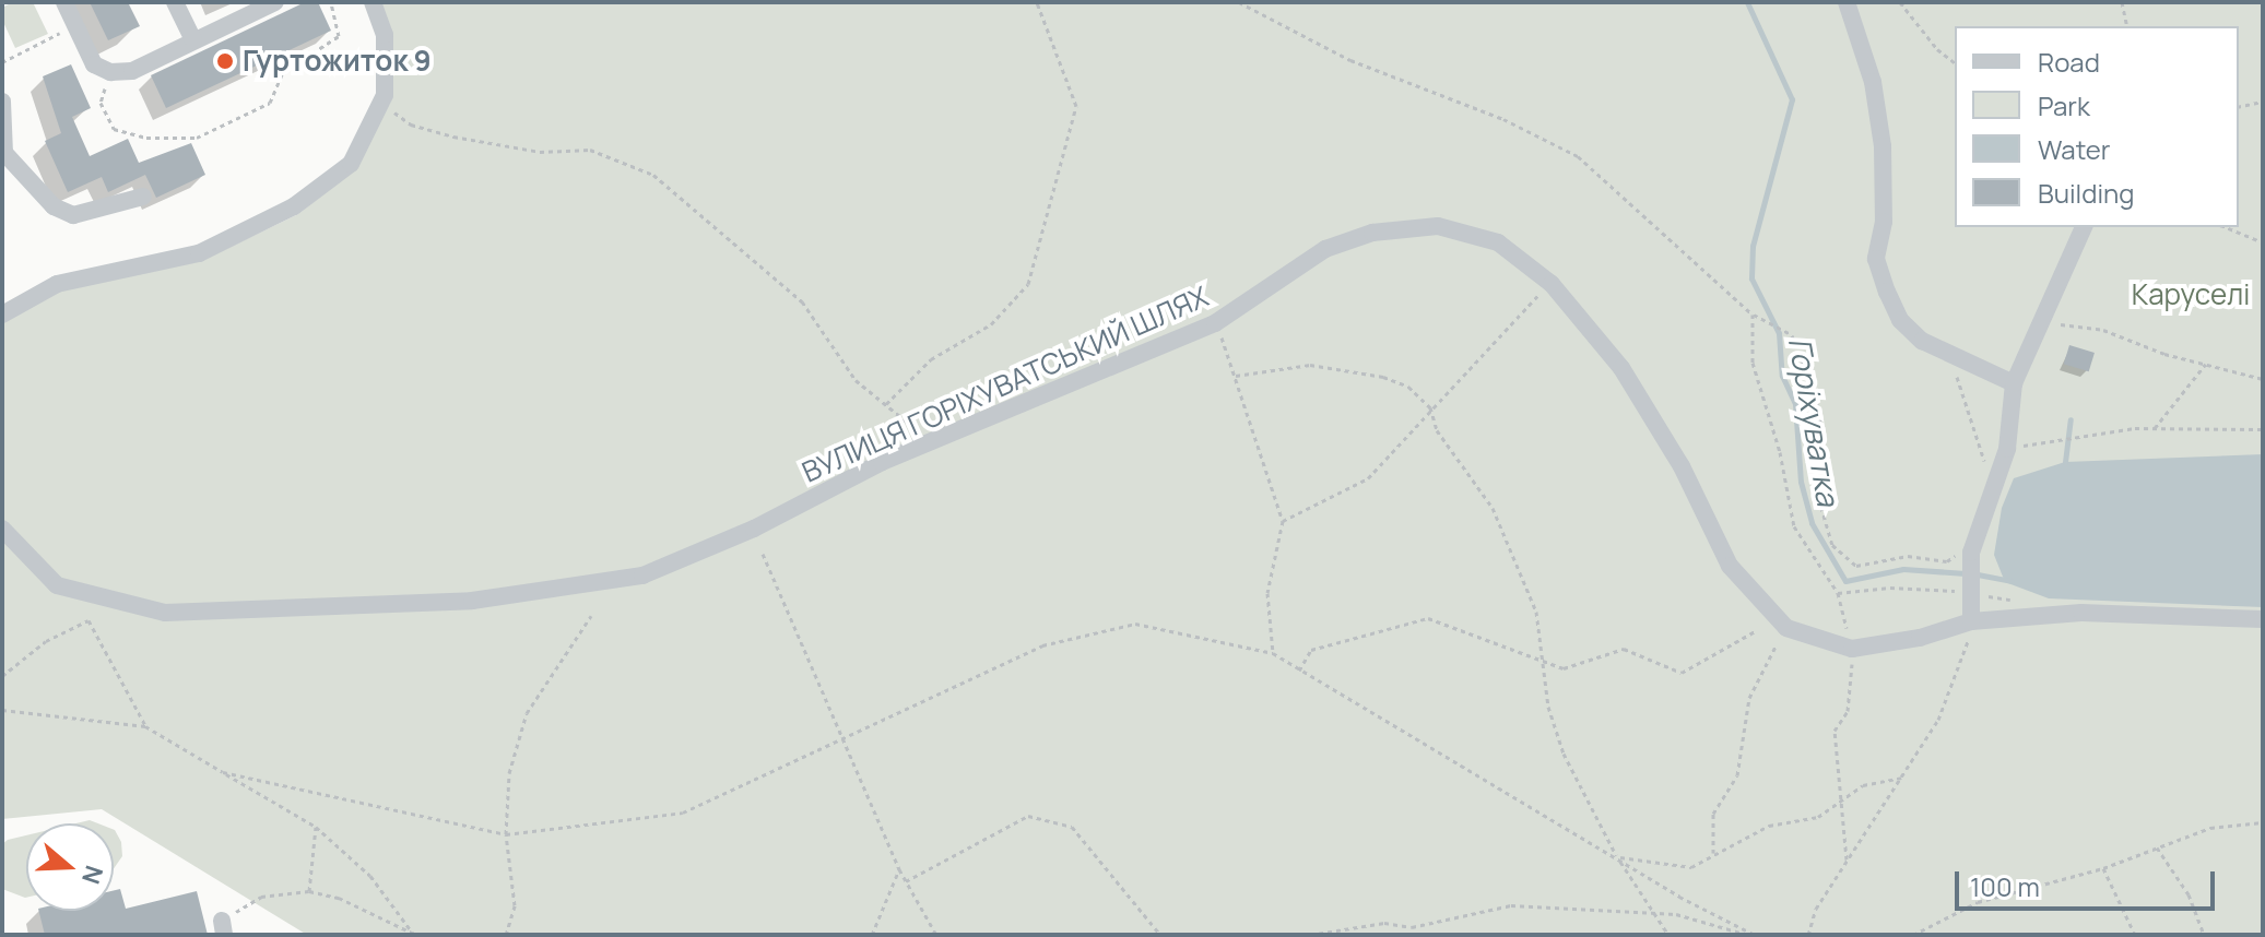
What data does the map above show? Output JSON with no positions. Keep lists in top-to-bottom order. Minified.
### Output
{"streets":{"street":["ВУЛИЦЯ ГОРІХУВАТСЬКИЙ ШЛЯХ"]},"water":["Горіхуватка"],"parks":["Каруселі"],"places":["Гуртожиток 9"],"legend":["Road","Park","Water","Building"],"scale_bar":"100 m","north":"right"}
